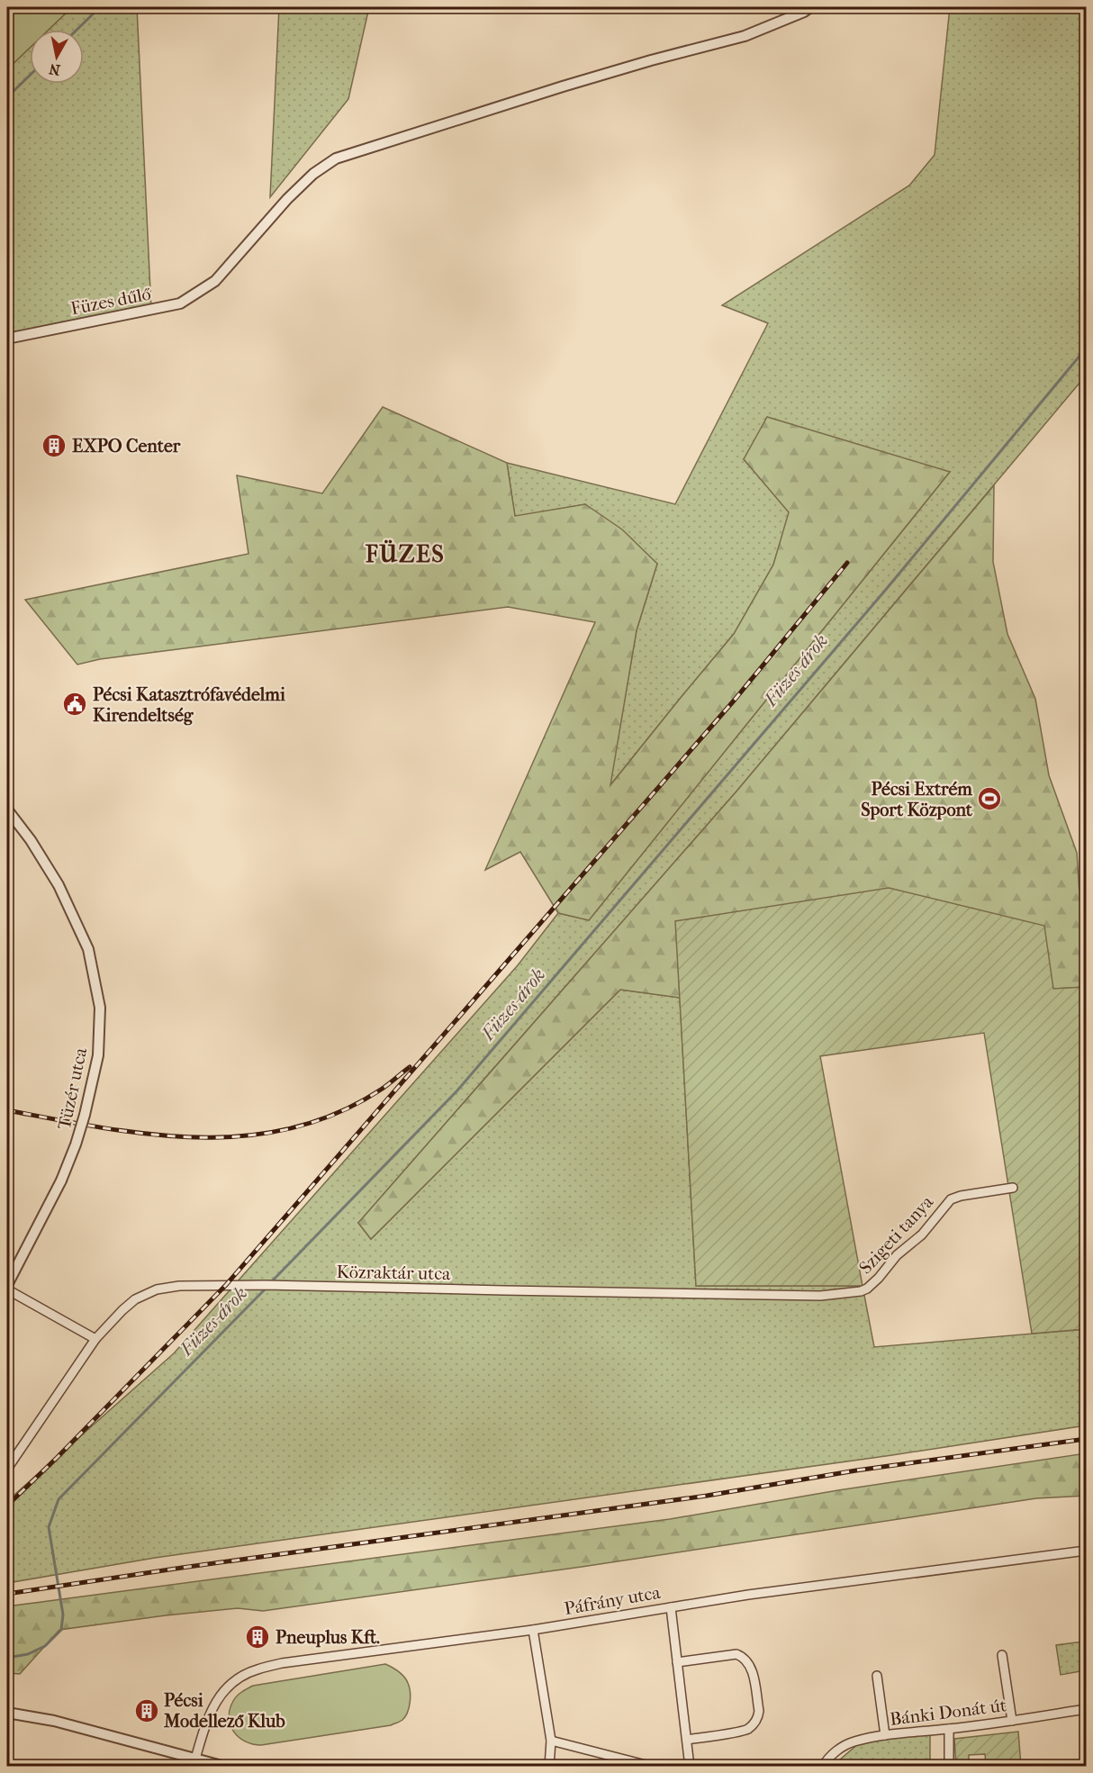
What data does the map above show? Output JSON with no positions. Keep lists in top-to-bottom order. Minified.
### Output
{"streets":{"street":["Füzes dűlő","Tüzér utca","Szigeti tanya","Közraktár utca","Páfrány utca","Bánki Donát út"]},"crossings":[["Szigeti tanya","Közraktár utca"]],"districts":["FÜZES"],"water":["Füzes-árok"],"places":{"building":["EXPO Center","Pneuplus Kft.","Pécsi Modellező Klub"],"public building":["Pécsi Katasztrófavédelmi Kirendeltség"],"sports":["Pécsi Extrém Sport Központ"]},"north":"bottom"}
